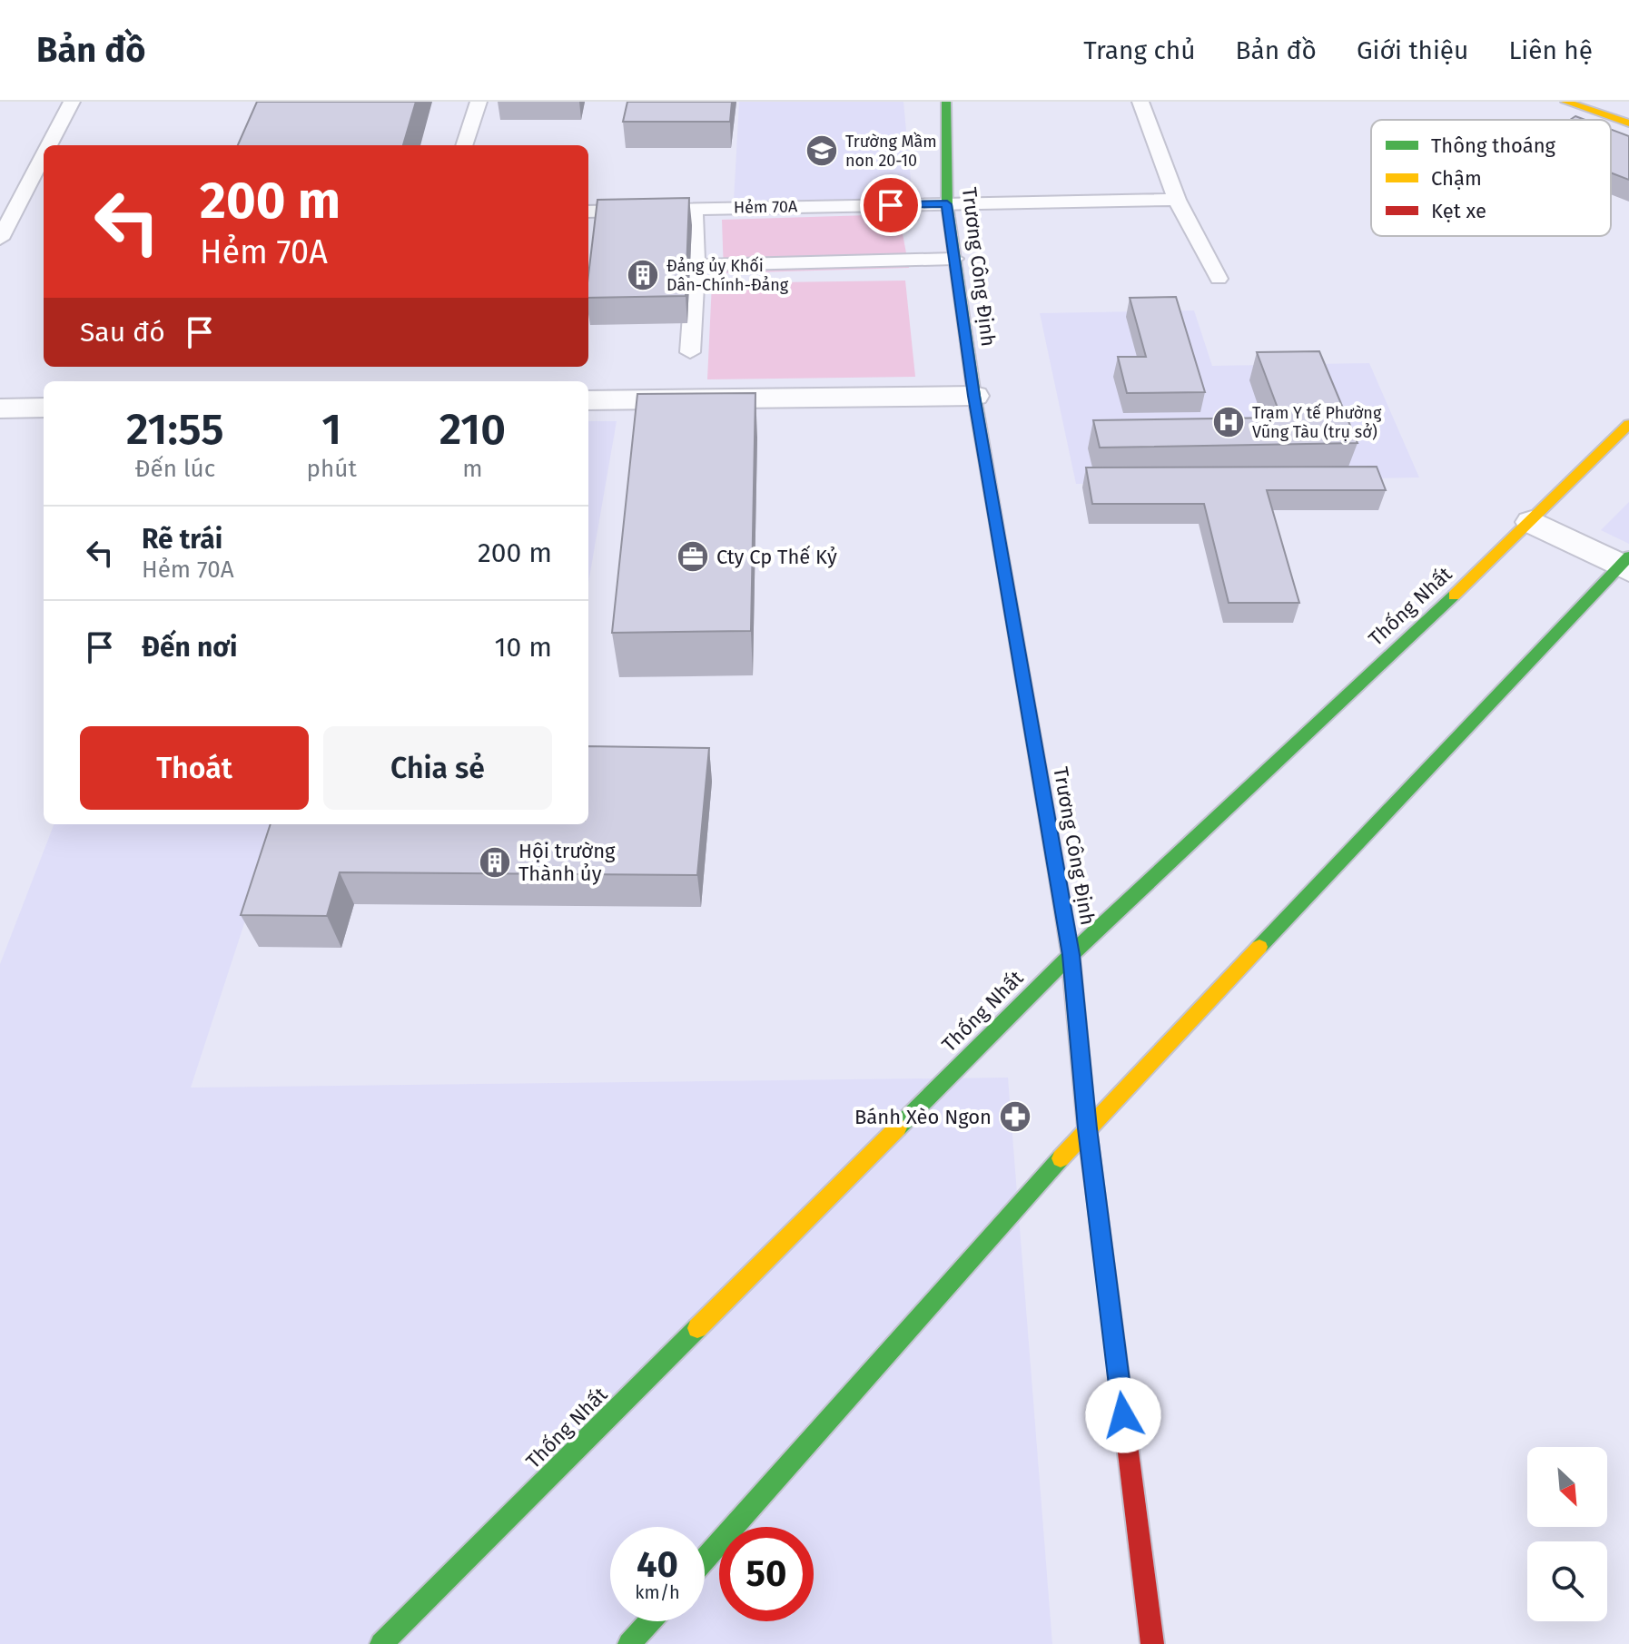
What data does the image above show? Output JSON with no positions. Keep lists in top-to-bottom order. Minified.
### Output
{"streets":{"main road":["Trương Công Định","Thống Nhất"],"lane":["Hẻm 70A"]},"crossings":[["Hẻm 70A","Trương Công Định"],["Trương Công Định","Thống Nhất"]],"places":{"school or university":["Trường Mầm non 20-10"],"building":["Đảng ủy Khối Dân-Chính-Đảng","Hội trường Thành ủy"],"hospital":["Trạm Y tế Phường Vũng Tàu (trụ sở)"],"office":["Cty Cp Thế Kỷ"],"pharmacy":["Bánh Xèo Ngon"]},"legend":["Thông thoáng","Chậm","Kẹt xe"],"north":"bottom right","page":{"header":"Bản đồ","nav":["Trang chủ","Bản đồ","Giới thiệu","Liên hệ"],"turn":["200 m","Hẻm 70A"],"then":"Sau đó","eta":["21:55","Đến lúc","1","phút","210","m"],"list":[{"name":"Rẽ trái","note":"Hẻm 70A","value":"200 m"},{"name":"Đến nơi","value":"10 m"}],"buttons":["Thoát","Chia sẻ"],"speed":"40 km/h","limit":"50"}}
